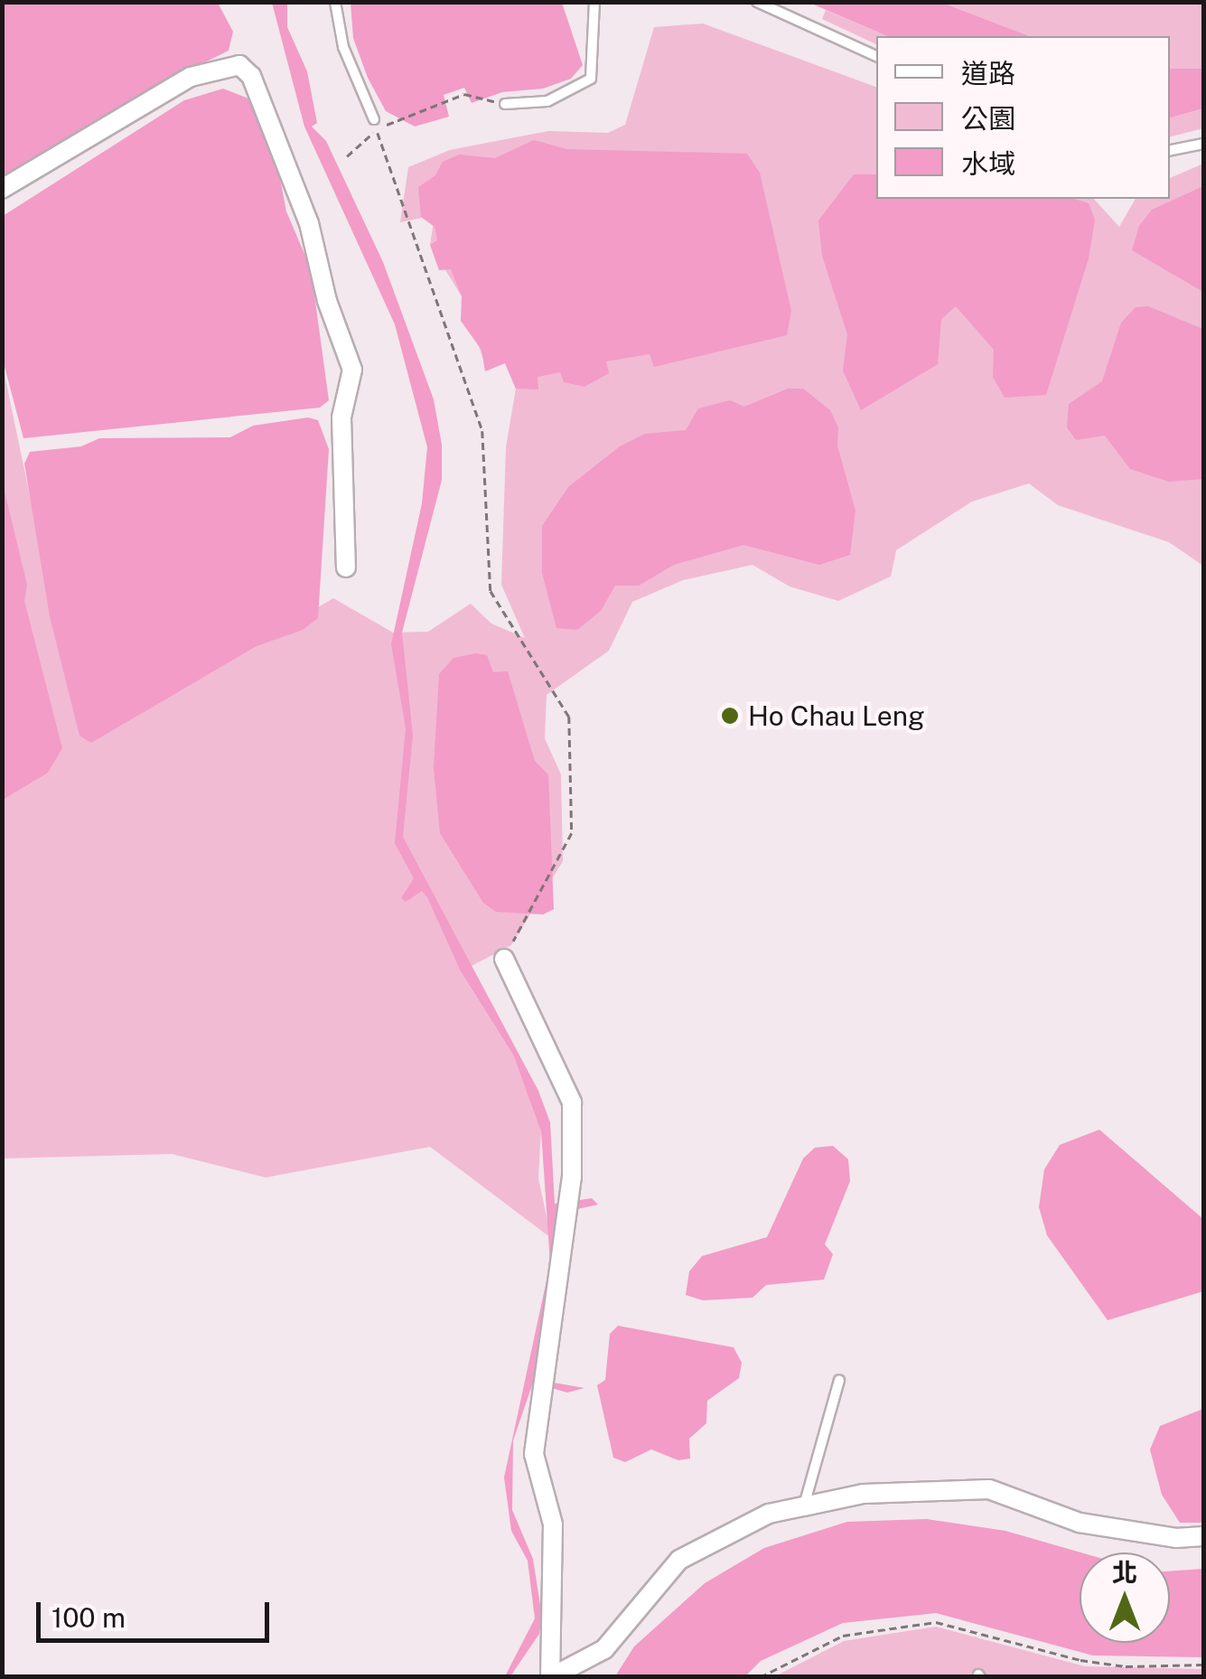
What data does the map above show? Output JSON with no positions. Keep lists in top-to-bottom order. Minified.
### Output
{"places":["Ho Chau Leng"],"legend":["道路","公園","水域"],"scale_bar":"100 m","north":"top"}
